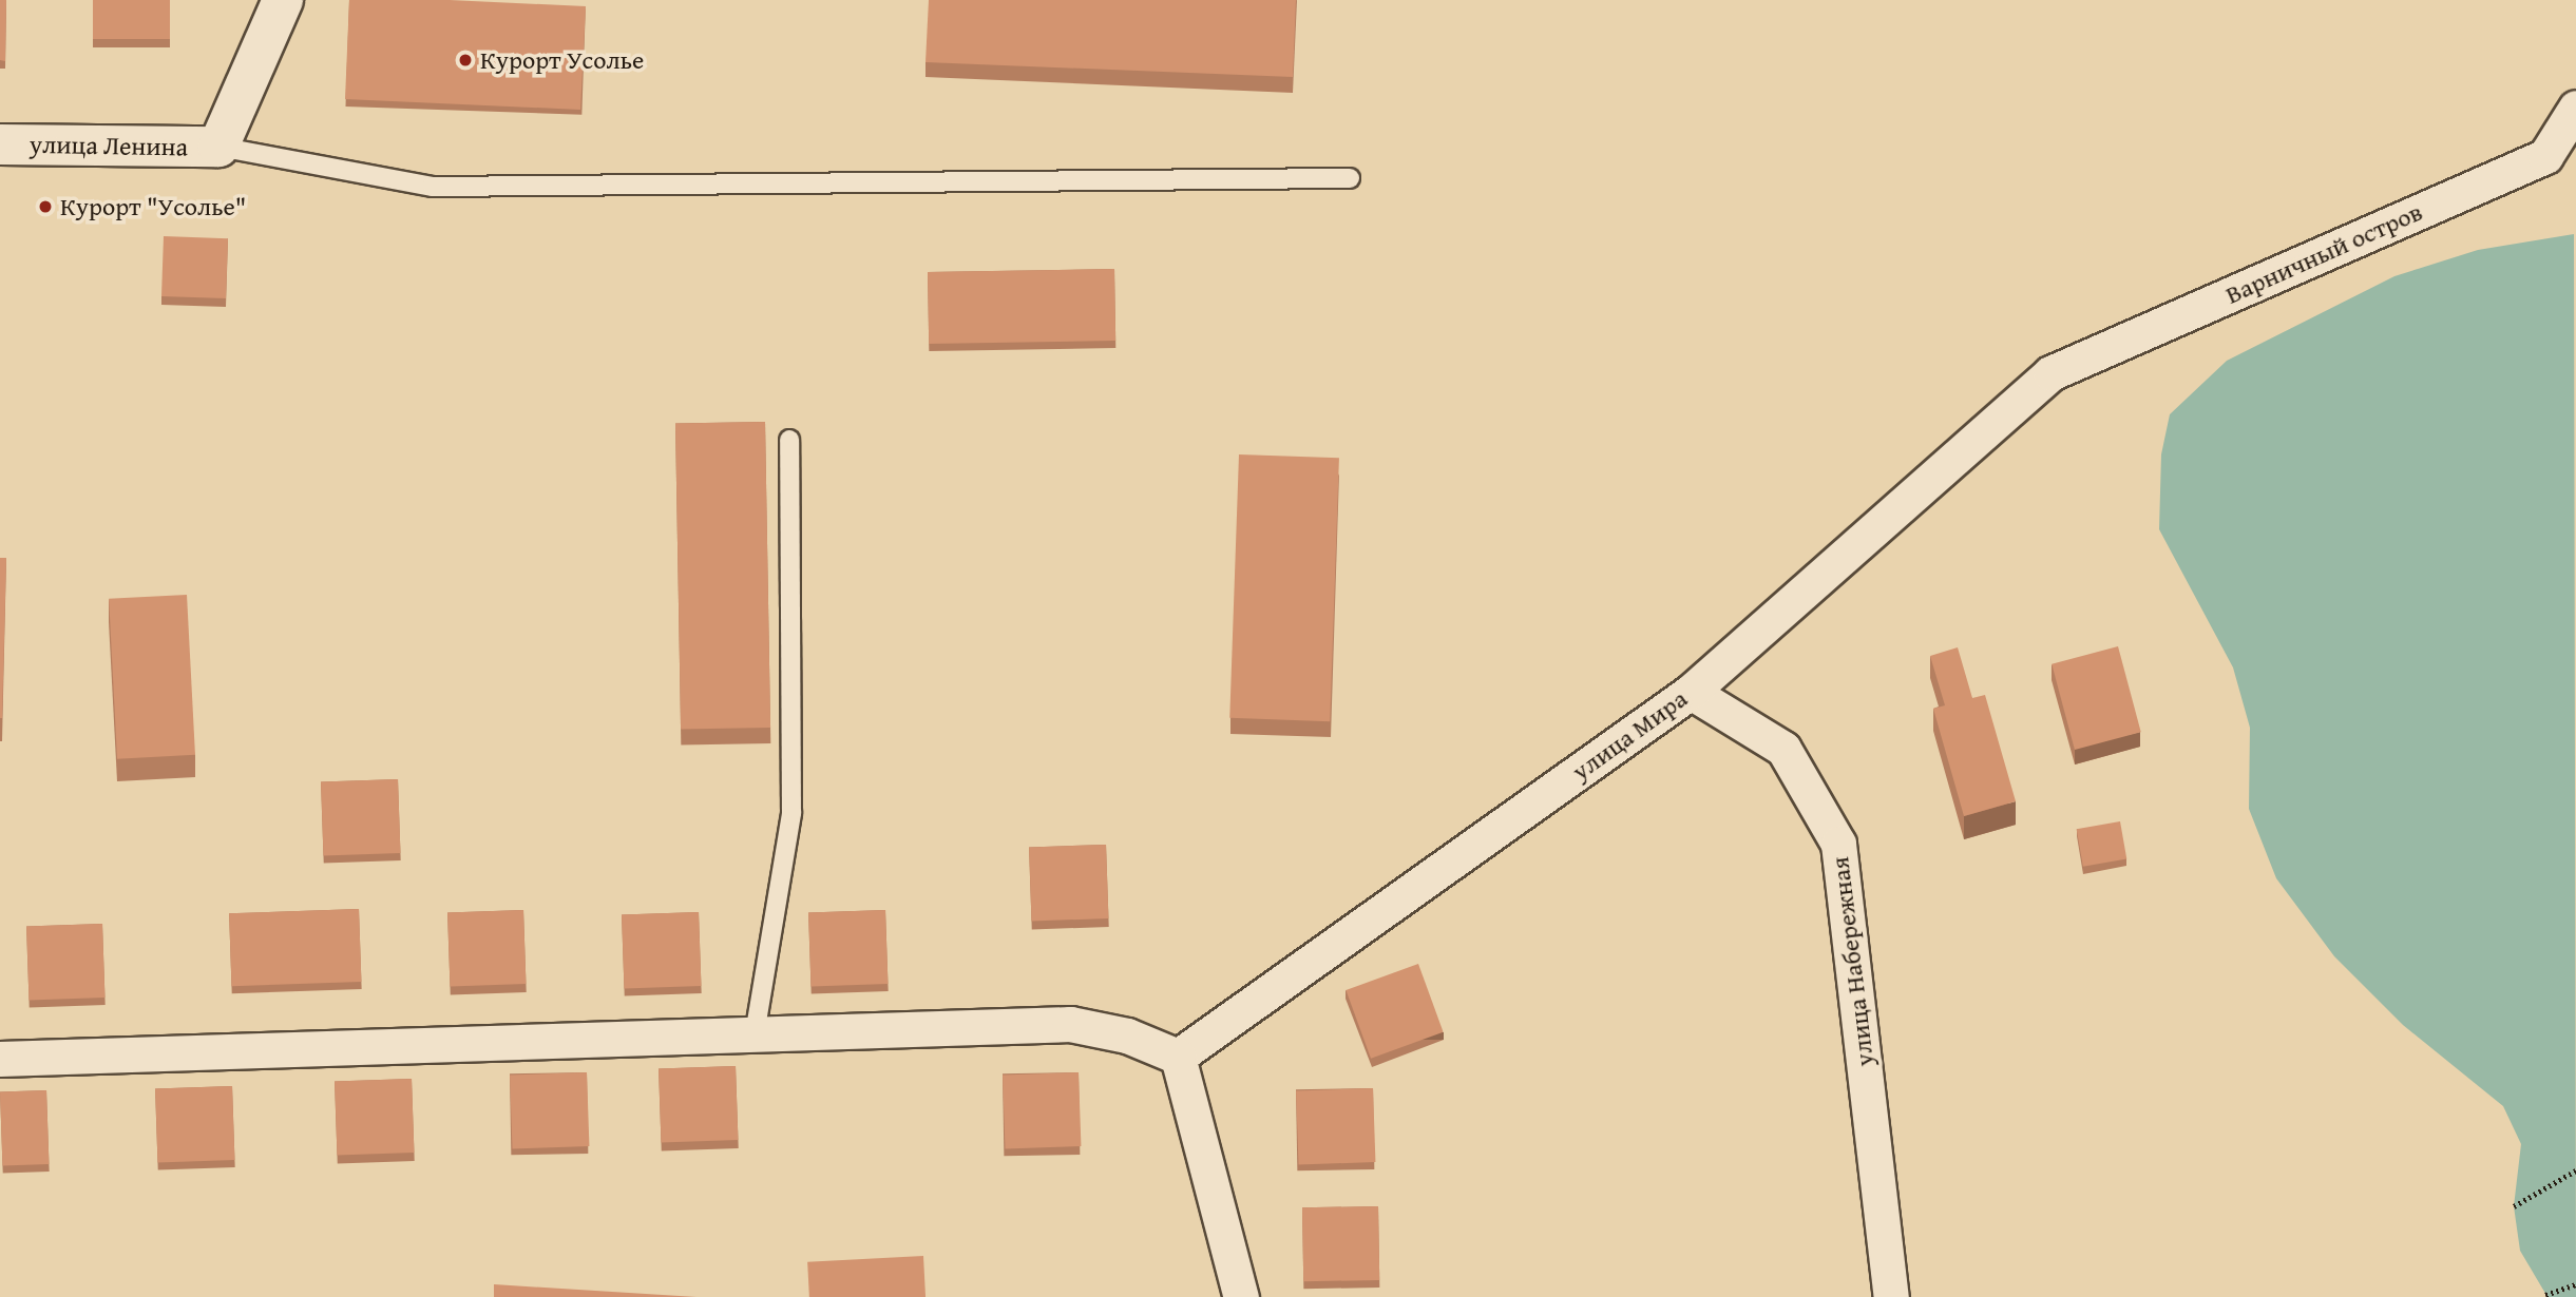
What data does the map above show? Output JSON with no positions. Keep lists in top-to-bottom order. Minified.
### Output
{"streets":{"street":["улица Ленина","Варничный остров","улица Мира","улица Набережная"]},"crossings":[["Варничный остров","улица Мира"],["улица Мира","улица Набережная"]],"places":["Курорт Усолье","Курорт \"Усолье\""]}
